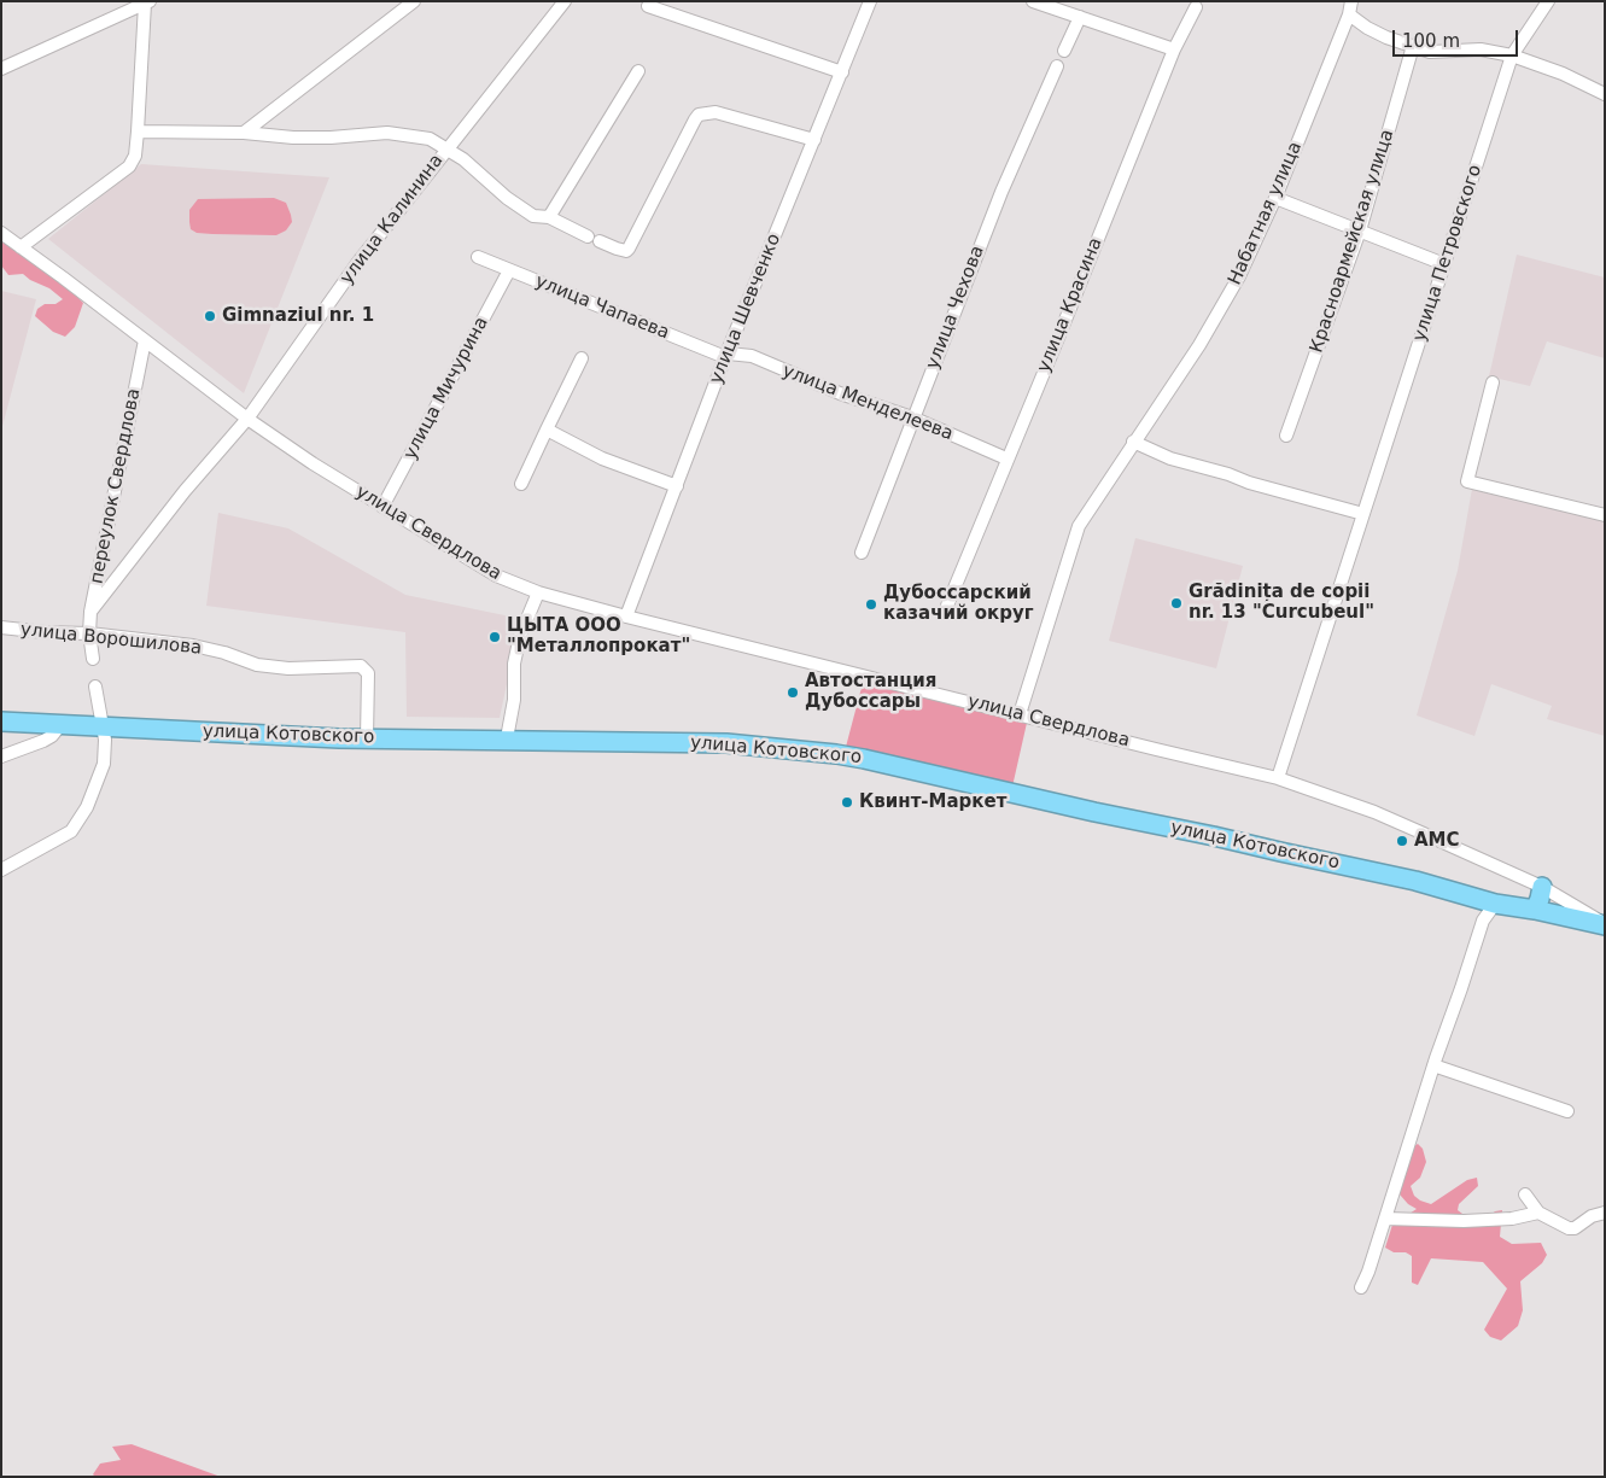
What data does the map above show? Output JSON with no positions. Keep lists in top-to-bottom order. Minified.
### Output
{"streets":{"highway":["улица Котовского"],"street":["Набатная улица","улица Калинина","Красноармейская улица","улица Петровского","улица Красина","улица Чапаева","улица Чехова","улица Шевченко","улица Мичурина","улица Менделеева","переулок Свердлова","улица Свердлова","улица Ворошилова"]},"crossings":[["Набатная улица","улица Свердлова"],["улица Калинина","переулок Свердлова"],["улица Калинина","улица Свердлова"],["улица Петровского","улица Свердлова"],["улица Красина","улица Менделеева"],["улица Чапаева","улица Шевченко"],["улица Чапаева","улица Мичурина"],["улица Чапаева","улица Менделеева"],["улица Чехова","улица Менделеева"],["улица Шевченко","улица Менделеева"],["улица Шевченко","улица Свердлова"],["улица Мичурина","улица Свердлова"],["переулок Свердлова","улица Свердлова"],["переулок Свердлова","улица Ворошилова"],["улица Свердлова","улица Котовского"],["улица Ворошилова","улица Котовского"]],"places":["Gimnaziul nr. 1","Grădinița de copii nr. 13 \"Curcubeul\"","Дубоссарский казачий округ","ЦЫТА ООО \"Металлопрокат\"","Автостанция Дубоссары","Квинт-Маркет","AMC"],"scale_bar":"100 m"}
